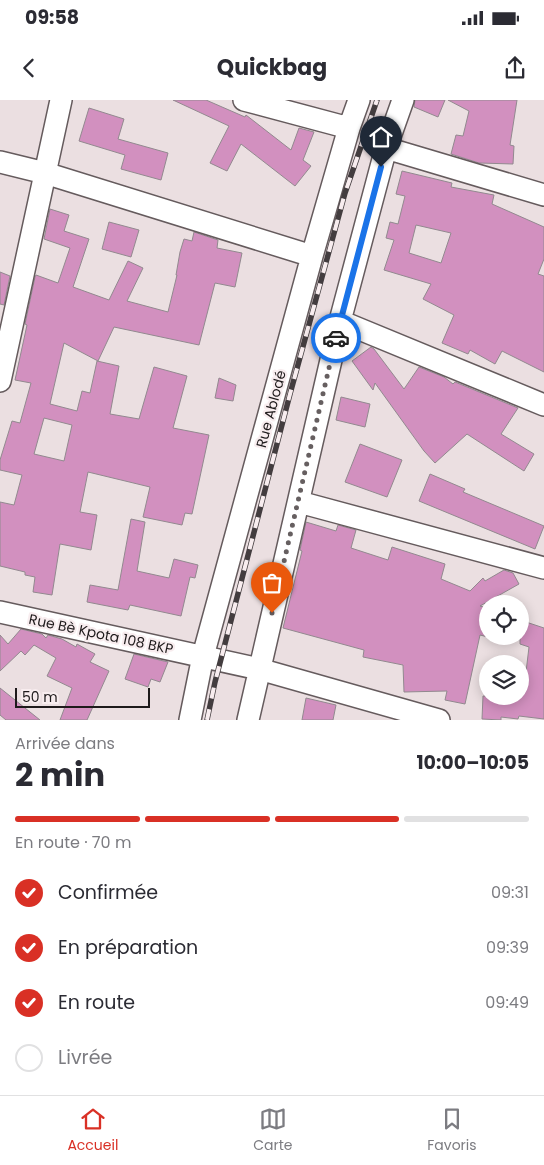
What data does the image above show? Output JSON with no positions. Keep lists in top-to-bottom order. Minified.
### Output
{"streets":{"street":["Rue Ablodé","Rue Bè Kpota 108 BKP"]},"crossings":[["Rue Ablodé","Rue Bè Kpota 108 BKP"]],"scale_bar":"50 m","page":{"status":"09:58","header":"Quickbag","scale":"50 m","heading":["2 min","Arrivée dans","10:00–10:05"],"bar":"En route · 70 m","list":[["Confirmée","09:31"],["En préparation","09:39"],["En route","09:49"],"Livrée"],"tabs":["Accueil","Carte","Favoris"]}}
